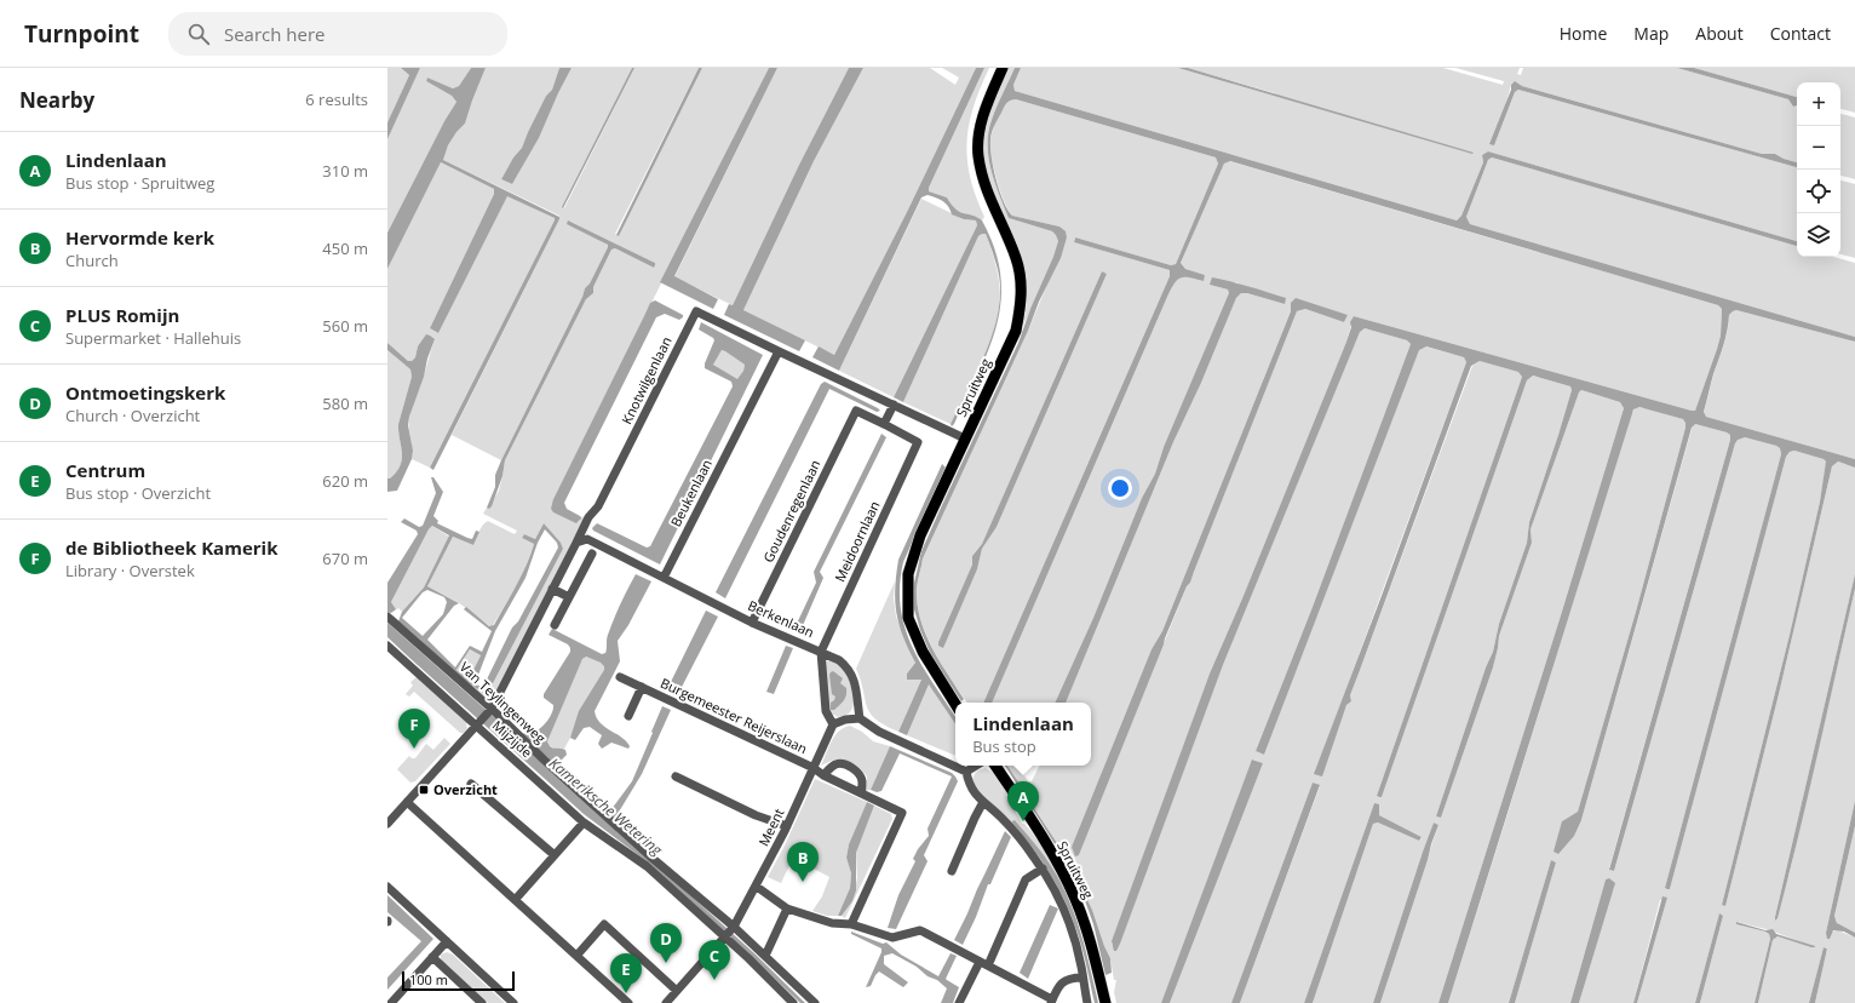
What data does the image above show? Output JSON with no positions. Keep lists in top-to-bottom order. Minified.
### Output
{"streets":{"main road":["Spruitweg"],"street":["Knotwilgenlaan","Beukenlaan","Goudenregenlaan","Meidoornlaan","Berkenlaan","Van Teylingenweg","Burgemeester Reijerslaan","Mijzijde","Meent"]},"crossings":[["Knotwilgenlaan","Beukenlaan"],["Beukenlaan","Berkenlaan"],["Goudenregenlaan","Meidoornlaan"],["Goudenregenlaan","Berkenlaan"],["Meidoornlaan","Berkenlaan"],["Berkenlaan","Meent"],["Van Teylingenweg","Mijzijde"],["Van Teylingenweg","Meent"],["Burgemeester Reijerslaan","Meent"],["Mijzijde","Meent"]],"water":["Kameriksche Wetering"],"places":{"transit":["Overzicht"]},"scale_bar":"100 m","page":{"header":"Turnpoint","search":"Search here","nav":["Home","Map","About","Contact"],"heading":["Nearby","6 results"],"map_buttons":["+","−"],"list":[{"mark":"A","name":"Lindenlaan","note":"Bus stop · Spruitweg","value":"310 m"},{"mark":"B","name":"Hervormde kerk","note":"Church","value":"450 m"},{"mark":"C","name":"PLUS Romijn","note":"Supermarket · Hallehuis","value":"560 m"},{"mark":"D","name":"Ontmoetingskerk","note":"Church · Overzicht","value":"580 m"},{"mark":"E","name":"Centrum","note":"Bus stop · Overzicht","value":"620 m"},{"mark":"F","name":"de Bibliotheek Kamerik","note":"Library · Overstek","value":"670 m"}],"popup":["Lindenlaan","Bus stop"],"pins":["F","A","B","D","C","E"],"scale":"100 m"}}
